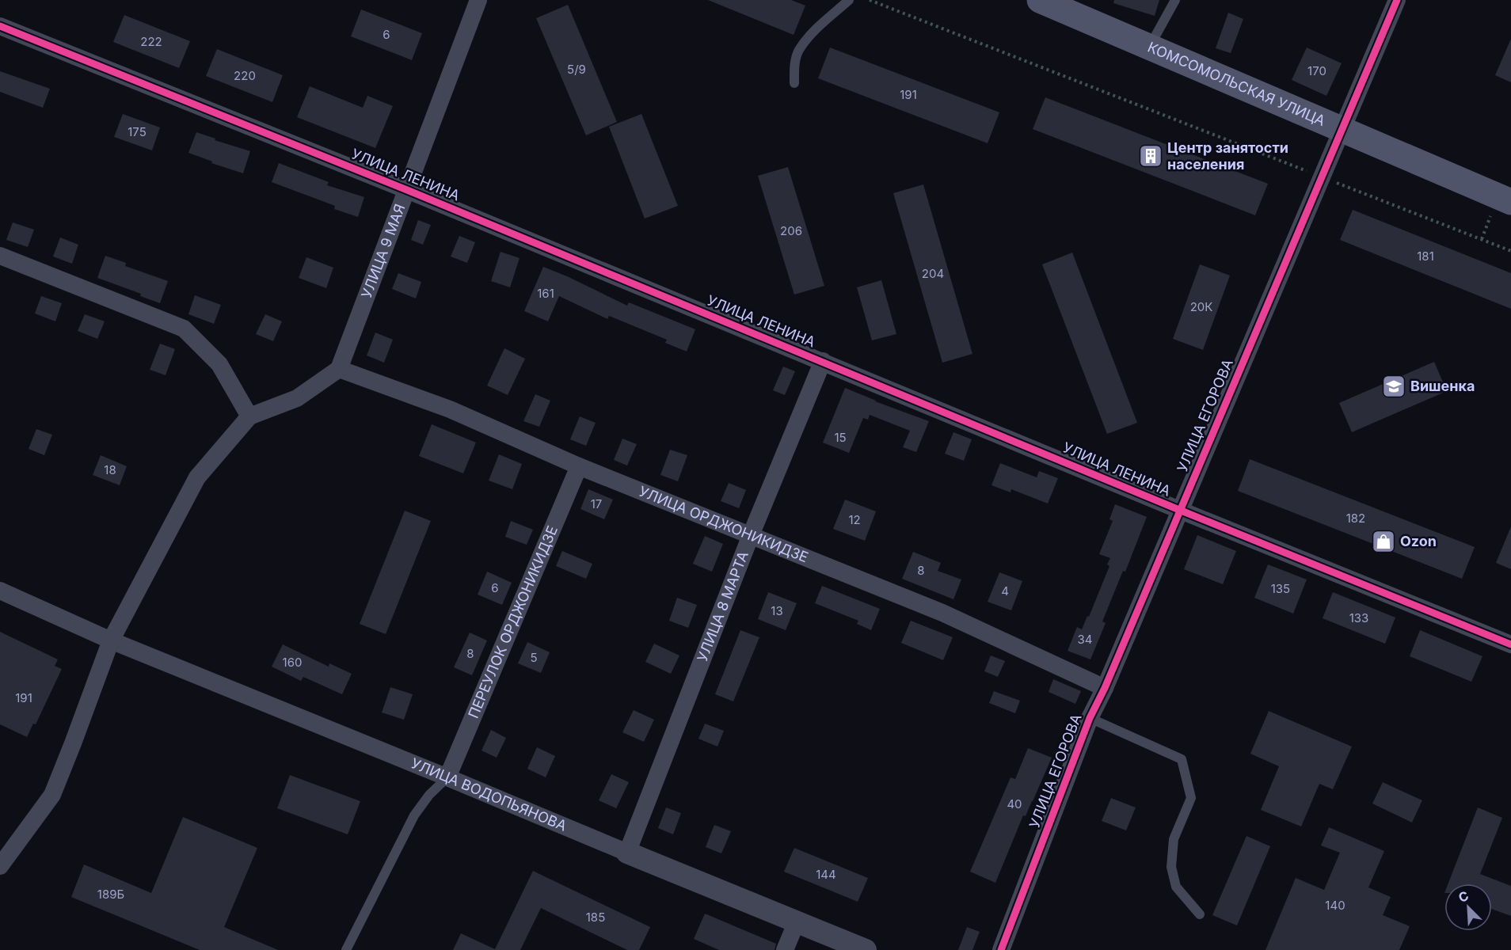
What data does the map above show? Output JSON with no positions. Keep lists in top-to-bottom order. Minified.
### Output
{"streets":{"main road":["КОМСОМОЛЬСКАЯ УЛИЦА"],"street":["УЛИЦА ЛЕНИНА","УЛИЦА 9 МАЯ","УЛИЦА ЕГОРОВА","УЛИЦА ОРДЖОНИКИДЗЕ","УЛИЦА 8 МАРТА","ПЕРЕУЛОК ОРДЖОНИКИДЗЕ","УЛИЦА ВОДОПЬЯНОВА"]},"crossings":[["КОМСОМОЛЬСКАЯ УЛИЦА","УЛИЦА ЕГОРОВА"],["УЛИЦА ЛЕНИНА","УЛИЦА 9 МАЯ"],["УЛИЦА ЛЕНИНА","УЛИЦА ЕГОРОВА"],["УЛИЦА ЛЕНИНА","УЛИЦА 8 МАРТА"],["УЛИЦА 9 МАЯ","УЛИЦА ОРДЖОНИКИДЗЕ"],["УЛИЦА ЕГОРОВА","УЛИЦА ОРДЖОНИКИДЗЕ"],["УЛИЦА ОРДЖОНИКИДЗЕ","УЛИЦА 8 МАРТА"],["УЛИЦА ОРДЖОНИКИДЗЕ","ПЕРЕУЛОК ОРДЖОНИКИДЗЕ"],["УЛИЦА 8 МАРТА","УЛИЦА ВОДОПЬЯНОВА"],["ПЕРЕУЛОК ОРДЖОНИКИДЗЕ","УЛИЦА ВОДОПЬЯНОВА"]],"places":{"building":["Центр занятости населения"],"school or university":["Вишенка"],"shop":["Ozon"]},"house_numbers":["6","222","5/9","170","220","191","175","206","181","204","161","20К","15","18","17","182","12","8","6","135","4","13","133","34","8","5","160","191","40","144","189Б","140","185"],"north":"top left"}
